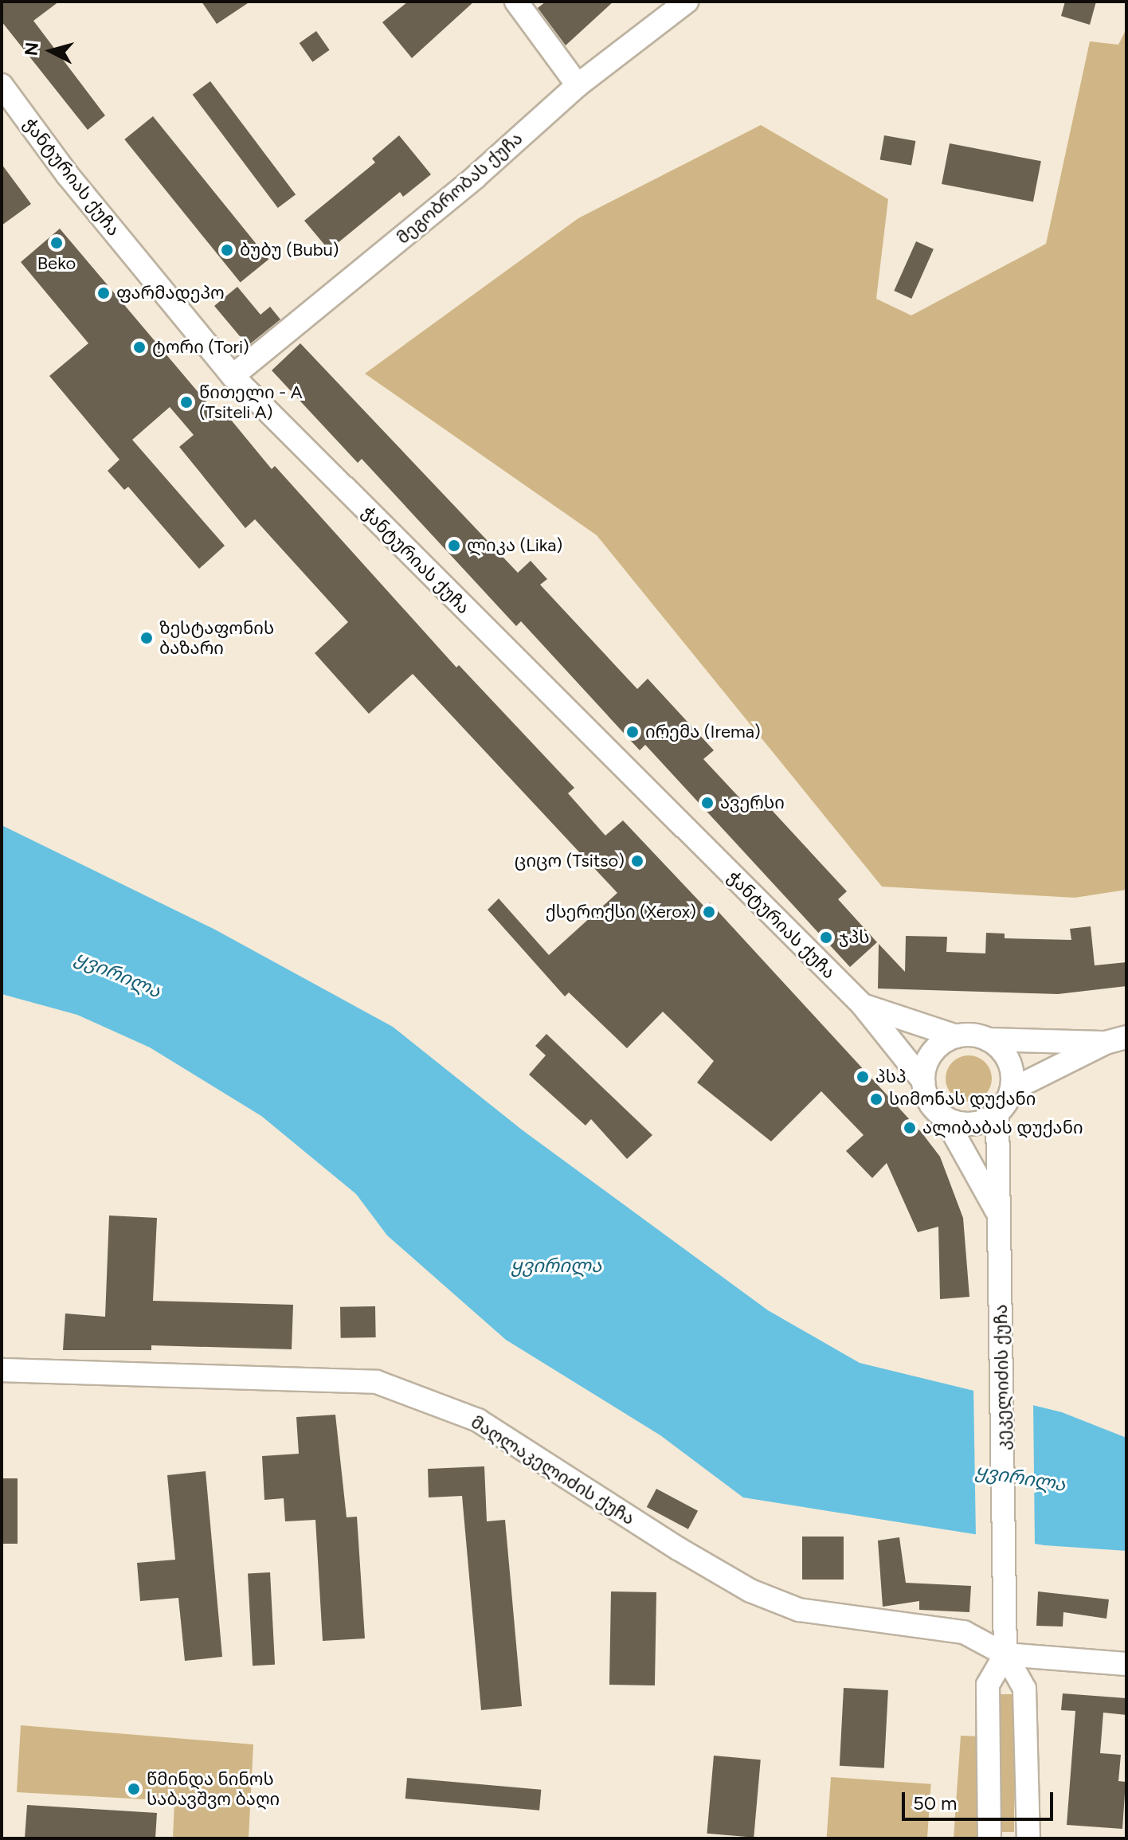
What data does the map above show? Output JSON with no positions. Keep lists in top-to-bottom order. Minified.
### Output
{"streets":{"street":["ჭანტურიას ქუჩა","მეგობრობას ქუჩა","კეკელიძის ქუჩა","მაღლაკელიძის ქუჩა"]},"crossings":[["ჭანტურიას ქუჩა","მეგობრობას ქუჩა"],["ჭანტურიას ქუჩა","კეკელიძის ქუჩა"],["კეკელიძის ქუჩა","მაღლაკელიძის ქუჩა"]],"water":["ყვირილა"],"places":["Beko","ბუბუ (Bubu)","ფარმადეპო","ტორი (Tori)","წითელი - A (Tsiteli A)","ლიკა (Lika)","ზესტაფონის ბაზარი","ირემა (Irema)","ავერსი","ციცო (Tsitso)","ქსეროქსი (Xerox)","ჯპს","პსპ","სიმონას დუქანი","ალიბაბას დუქანი","წმინდა ნინოს საბავშვო ბაღი"],"scale_bar":"50 m","north":"left"}
